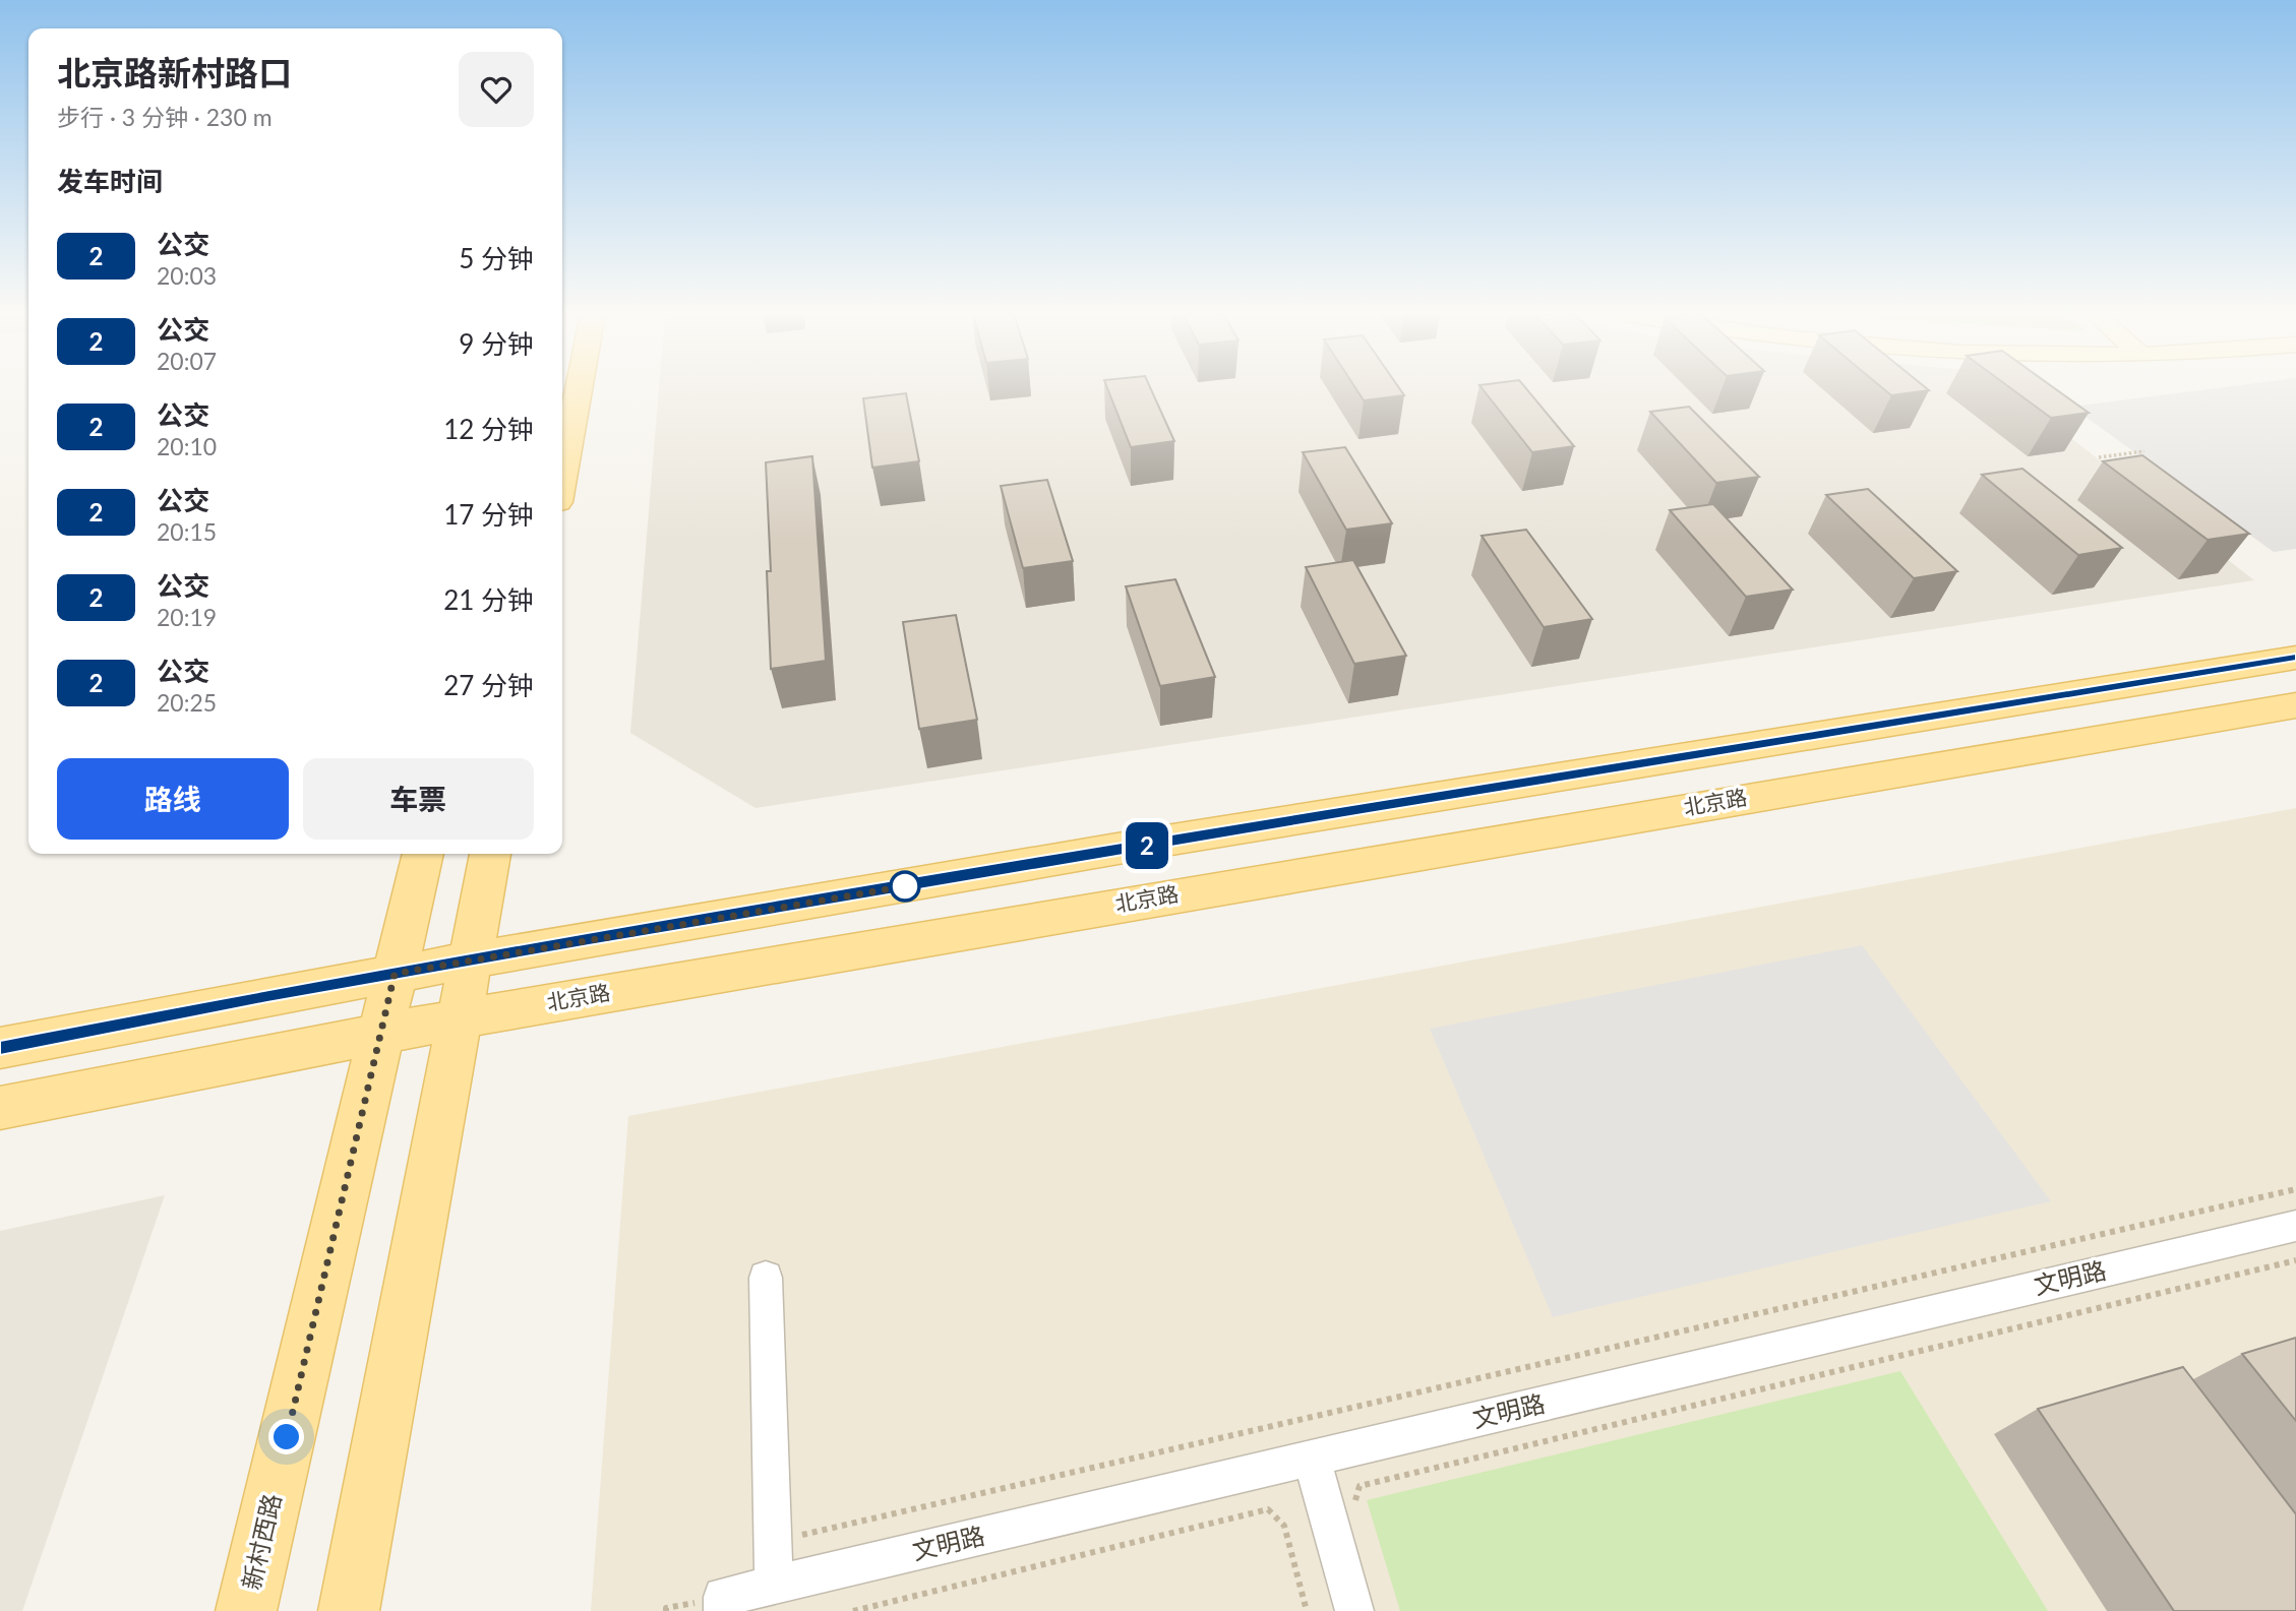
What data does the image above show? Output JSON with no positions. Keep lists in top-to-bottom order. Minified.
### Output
{"streets":{"main road":["北京路","新村西路"],"street":["文明路"]},"crossings":[["北京路","新村西路"]],"lines":["bus line 2"],"page":{"on_map":"2","heading":[["北京路新村路口","步行 · 3 分钟 · 230 m"],"发车时间"],"list":[{"mark":"2","name":"公交","note":"20:03","value":"5 分钟"},{"mark":"2","name":"公交","note":"20:07","value":"9 分钟"},{"mark":"2","name":"公交","note":"20:10","value":"12 分钟"},{"mark":"2","name":"公交","note":"20:15","value":"17 分钟"},{"mark":"2","name":"公交","note":"20:19","value":"21 分钟"},{"mark":"2","name":"公交","note":"20:25","value":"27 分钟"}],"buttons":["路线","车票"]}}
